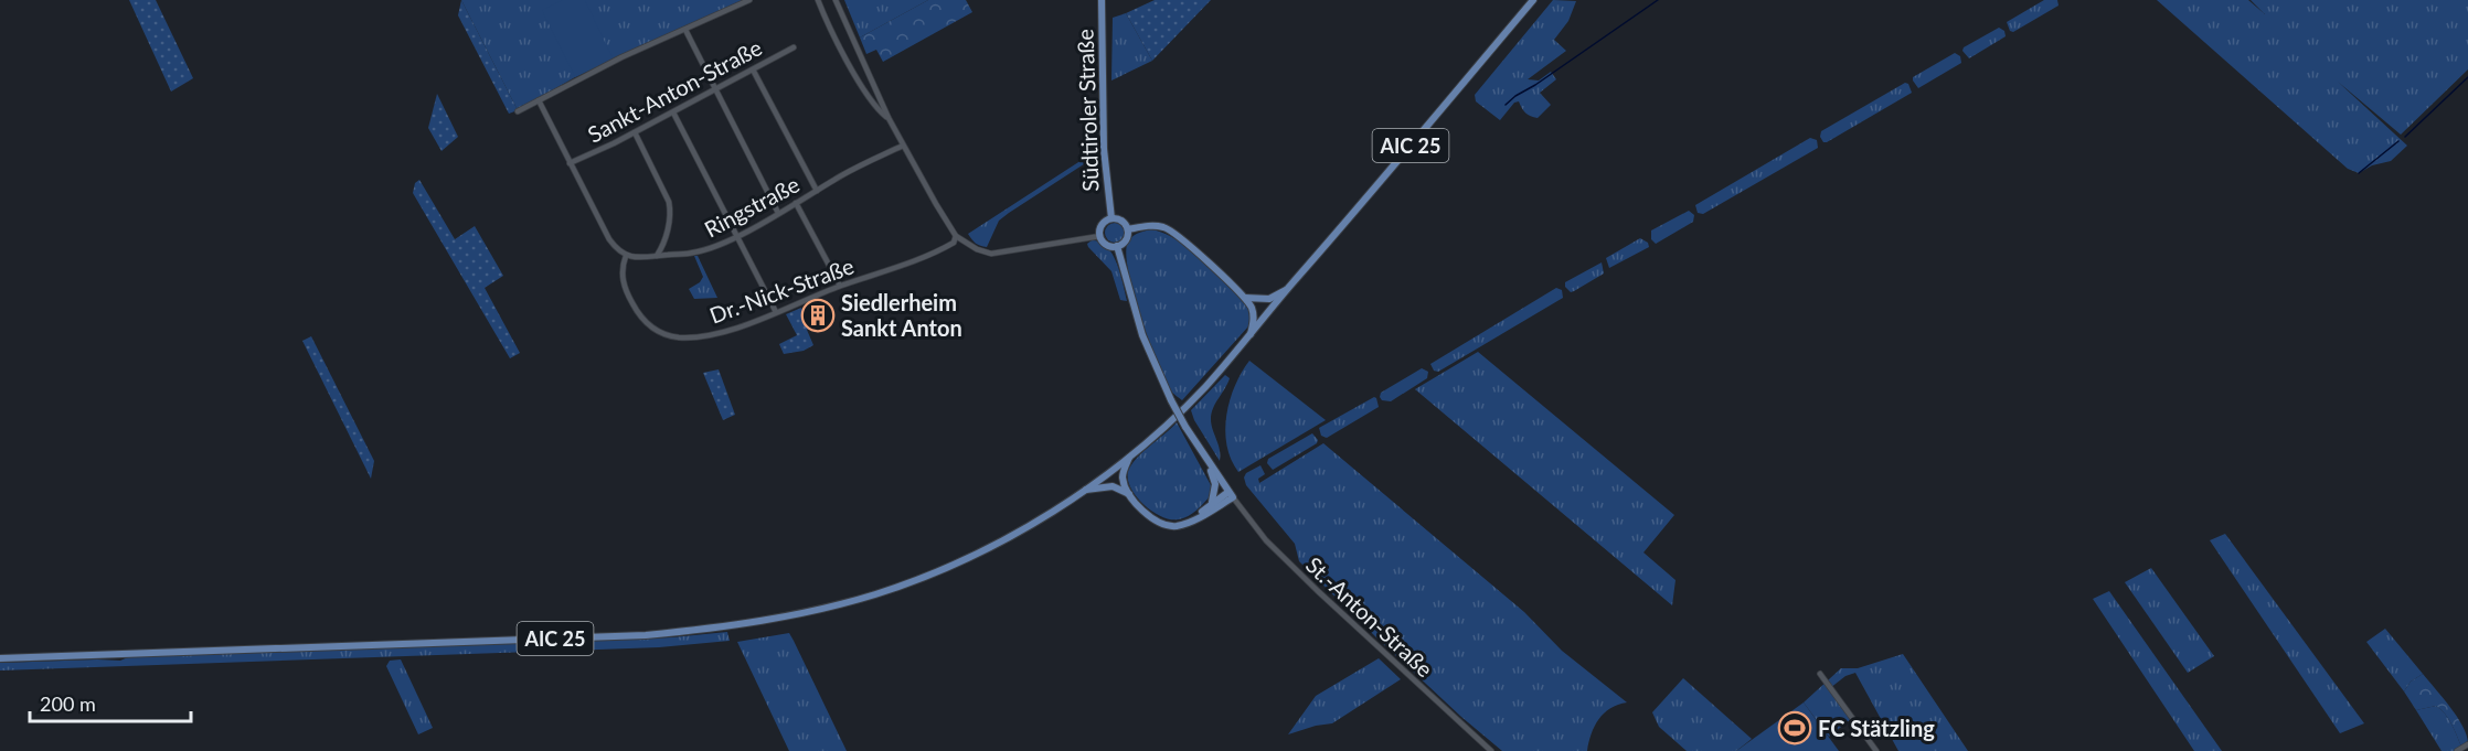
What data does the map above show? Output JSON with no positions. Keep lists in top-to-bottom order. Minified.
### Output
{"streets":{"main road":["Südtiroler Straße","AIC 25"],"street":["Sankt-Anton-Straße","Ringstraße","Dr.-Nick-Straße","St.-Anton-Straße"]},"crossings":[["Ringstraße","Dr.-Nick-Straße"]],"places":{"building":["Siedlerheim Sankt Anton"],"sports":["FC Stätzling"]},"scale_bar":"200 m"}
